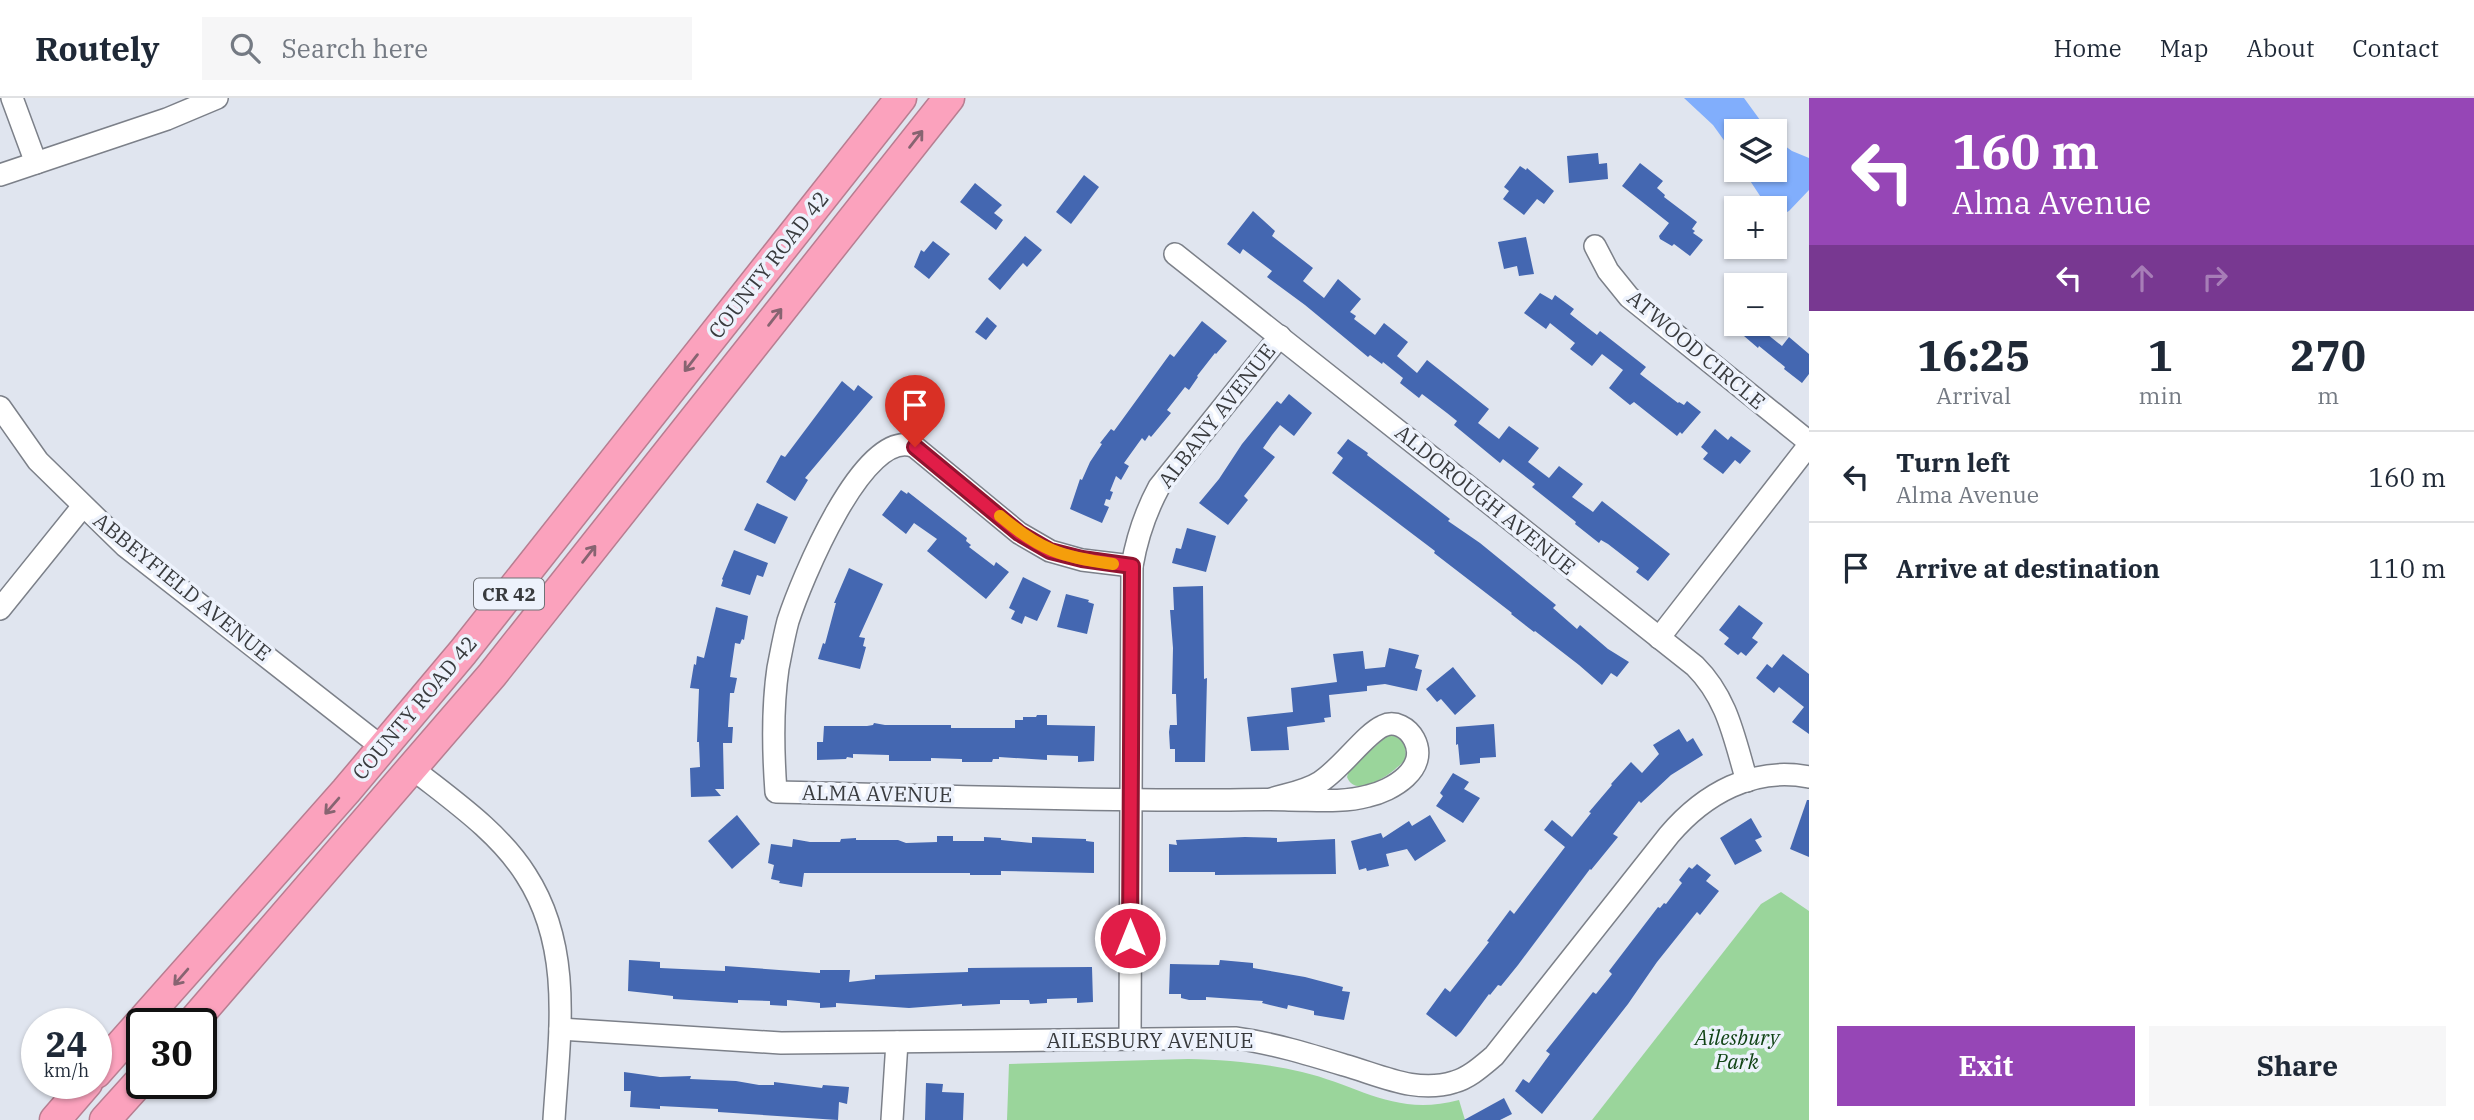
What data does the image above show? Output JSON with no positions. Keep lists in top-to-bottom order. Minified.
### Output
{"streets":{"highway":["COUNTY ROAD 42","CR 42"],"street":["ATWOOD CIRCLE","ALBANY AVENUE","ALDOROUGH AVENUE","ABBEYFIELD AVENUE","ALMA AVENUE","AILESBURY AVENUE"]},"crossings":[["COUNTY ROAD 42","ABBEYFIELD AVENUE"],["ALBANY AVENUE","ALDOROUGH AVENUE"],["ALBANY AVENUE","ALMA AVENUE"],["ALBANY AVENUE","AILESBURY AVENUE"],["ALDOROUGH AVENUE","AILESBURY AVENUE"]],"parks":["Ailesbury Park"],"page":{"header":"Routely","search":"Search here","nav":["Home","Map","About","Contact"],"turn":["160 m","Alma Avenue"],"map_buttons":["+","−"],"eta":["16:25","Arrival","1","min","270","m"],"list":[{"name":"Turn left","note":"Alma Avenue","value":"160 m"},{"name":"Arrive at destination","value":"110 m"}],"speed":"24 km/h","limit":"30","buttons":["Exit","Share"]}}
